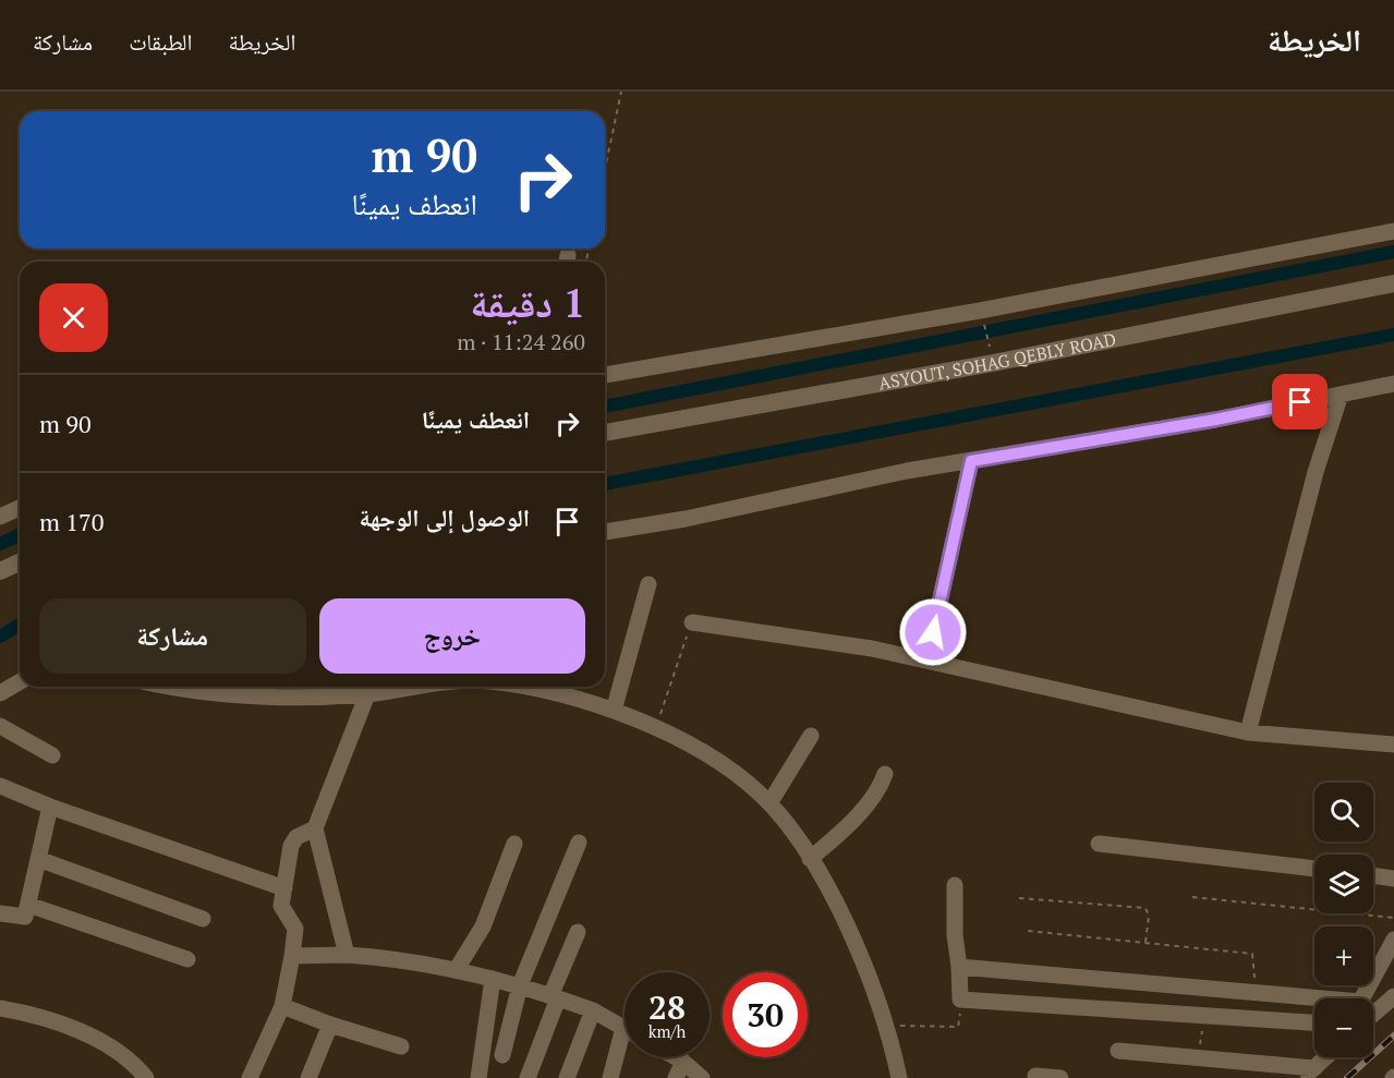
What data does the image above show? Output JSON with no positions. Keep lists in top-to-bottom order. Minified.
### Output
{"streets":{"main road":["ASYOUT, SOHAG QEBLY ROAD"]},"page":{"header":"الخريطة","nav":["الخريطة","الطبقات","مشاركة"],"turn":["90 m","انعطف يمينًا"],"heading":["1 دقيقة","260 m · 11:24"],"list":[{"name":"انعطف يمينًا","value":"90 m"},{"name":"الوصول إلى الوجهة","value":"170 m"}],"buttons":["خروج","مشاركة"],"map_buttons":["+","−"],"speed":"28 km/h","limit":"30"}}
